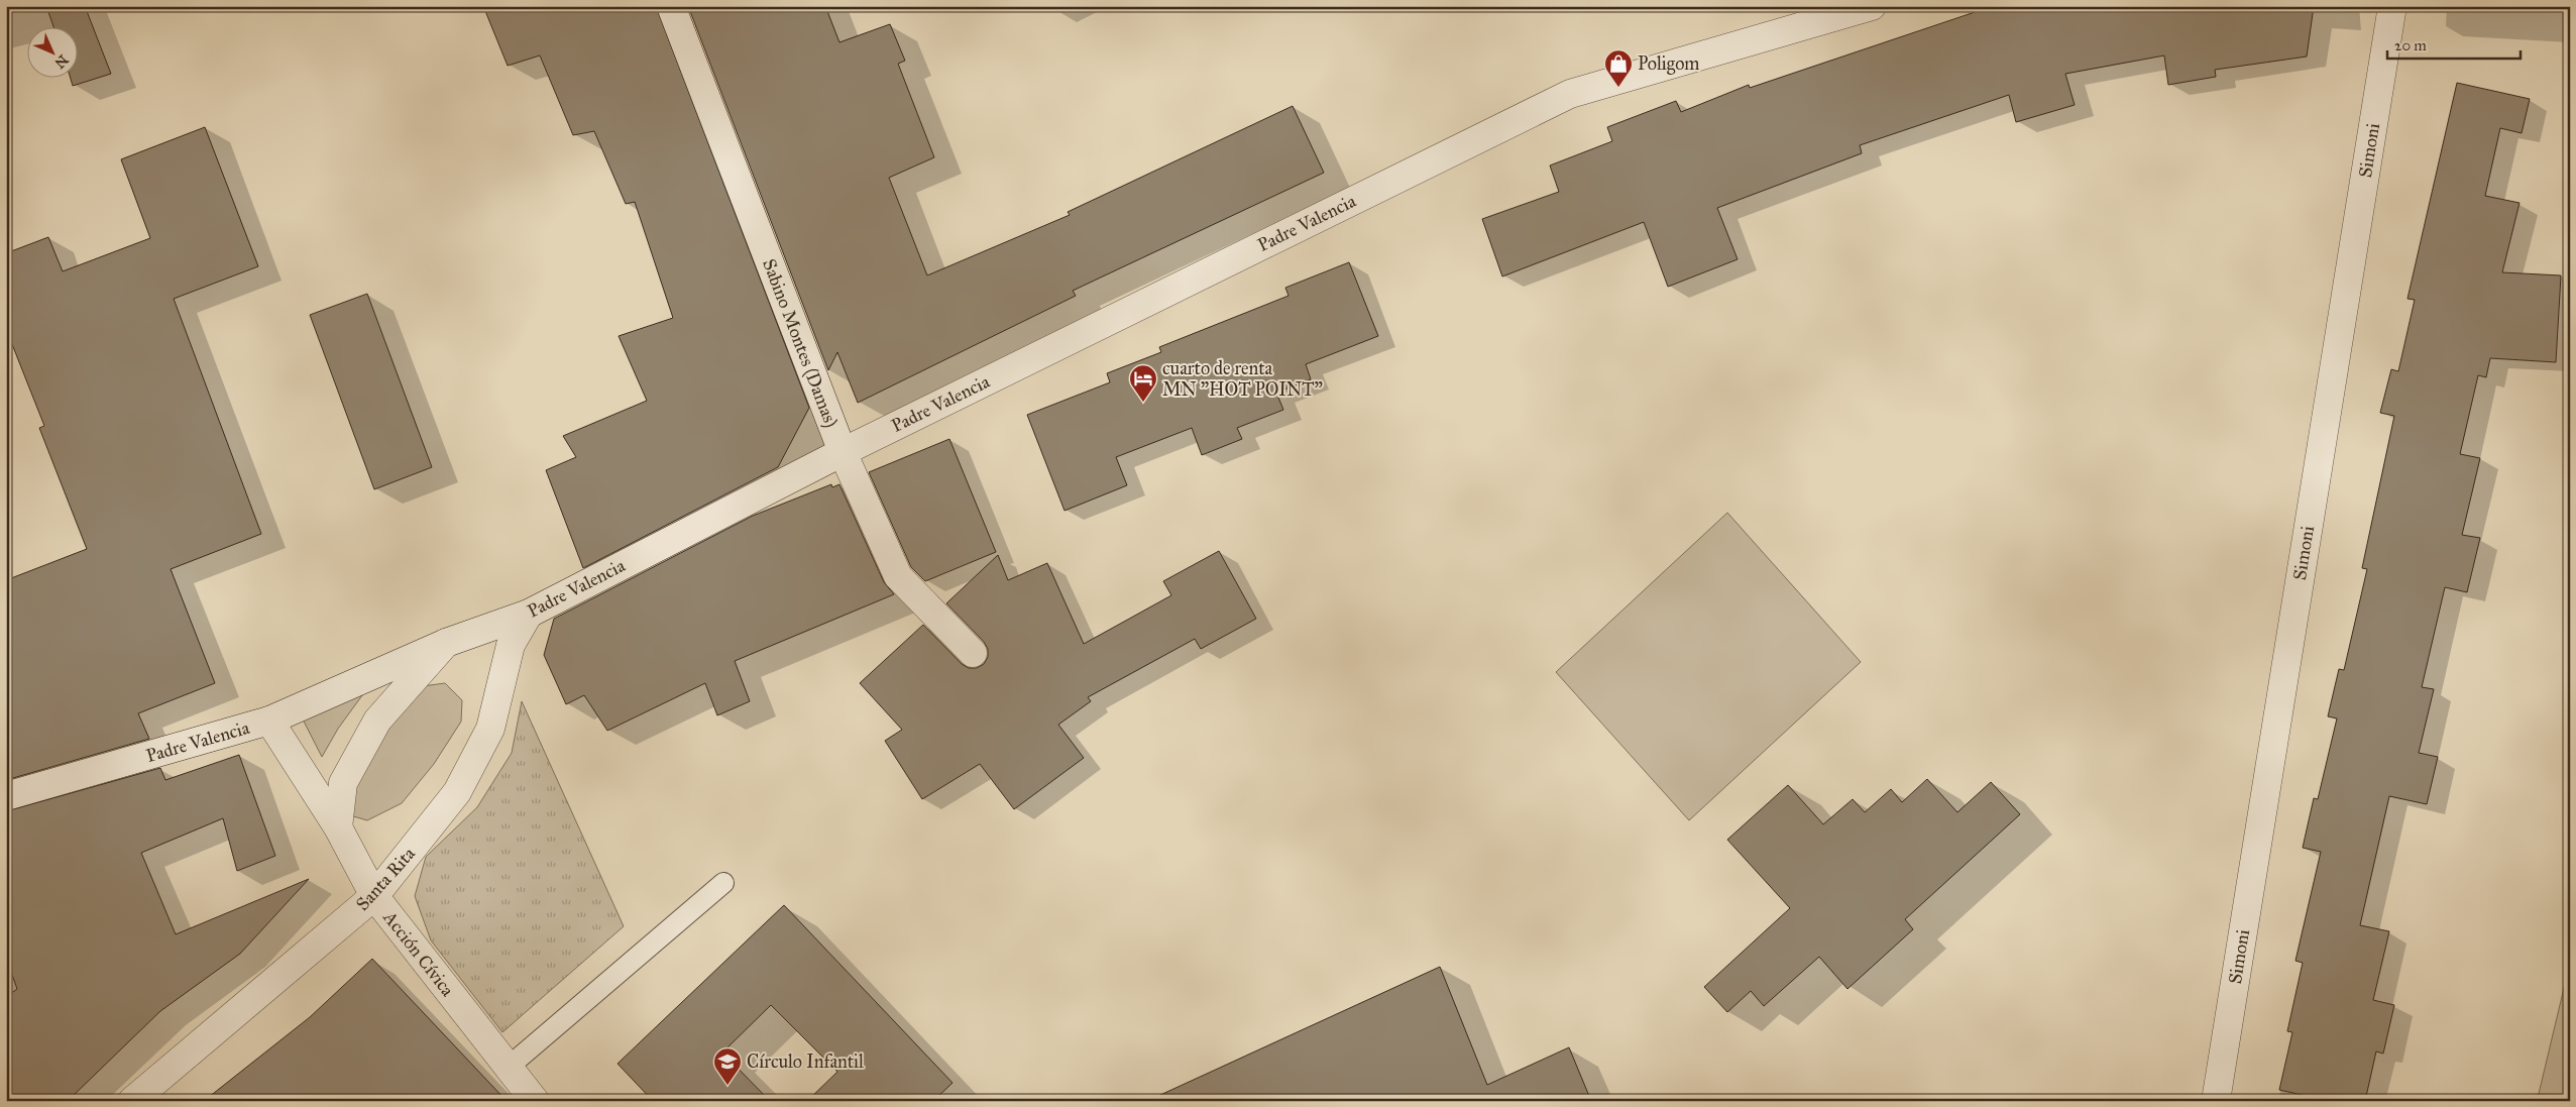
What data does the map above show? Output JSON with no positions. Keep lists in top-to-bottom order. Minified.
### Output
{"streets":{"street":["Simoni","Padre Valencia","Sabino Montes (Damas)","Santa Rita","Acción Cívica"]},"crossings":[["Padre Valencia","Sabino Montes (Damas)"],["Padre Valencia","Santa Rita"],["Padre Valencia","Acción Cívica"],["Santa Rita","Acción Cívica"]],"places":{"shop":["Poligom"],"hotel":["cuarto de renta MN \"HOT POINT\""],"school or university":["Círculo Infantil"]},"scale_bar":"20 m","north":"bottom right"}
